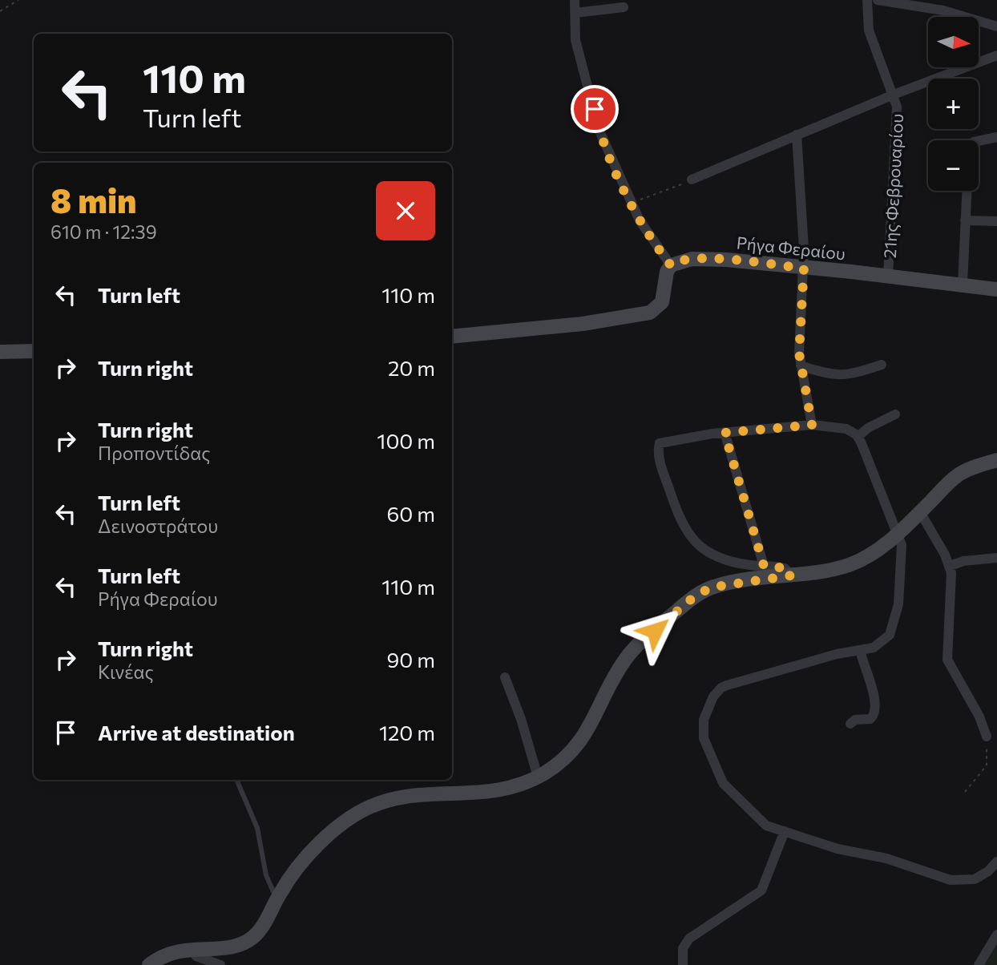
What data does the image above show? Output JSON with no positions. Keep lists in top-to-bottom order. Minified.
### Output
{"streets":{"street":["21ης Φεβρουαρίου","Ρήγα Φεραίου"]},"crossings":[["21ης Φεβρουαρίου","Ρήγα Φεραίου"]],"north":"right","page":{"map_buttons":["+","−"],"turn":["110 m","Turn left"],"heading":["8 min","610 m · 12:39"],"list":[{"name":"Turn left","value":"110 m"},{"name":"Turn right","value":"20 m"},{"name":"Turn right","note":"Προποντίδας","value":"100 m"},{"name":"Turn left","note":"Δεινοστράτου","value":"60 m"},{"name":"Turn left","note":"Ρήγα Φεραίου","value":"110 m"},{"name":"Turn right","note":"Κινέας","value":"90 m"},{"name":"Arrive at destination","value":"120 m"}]}}
